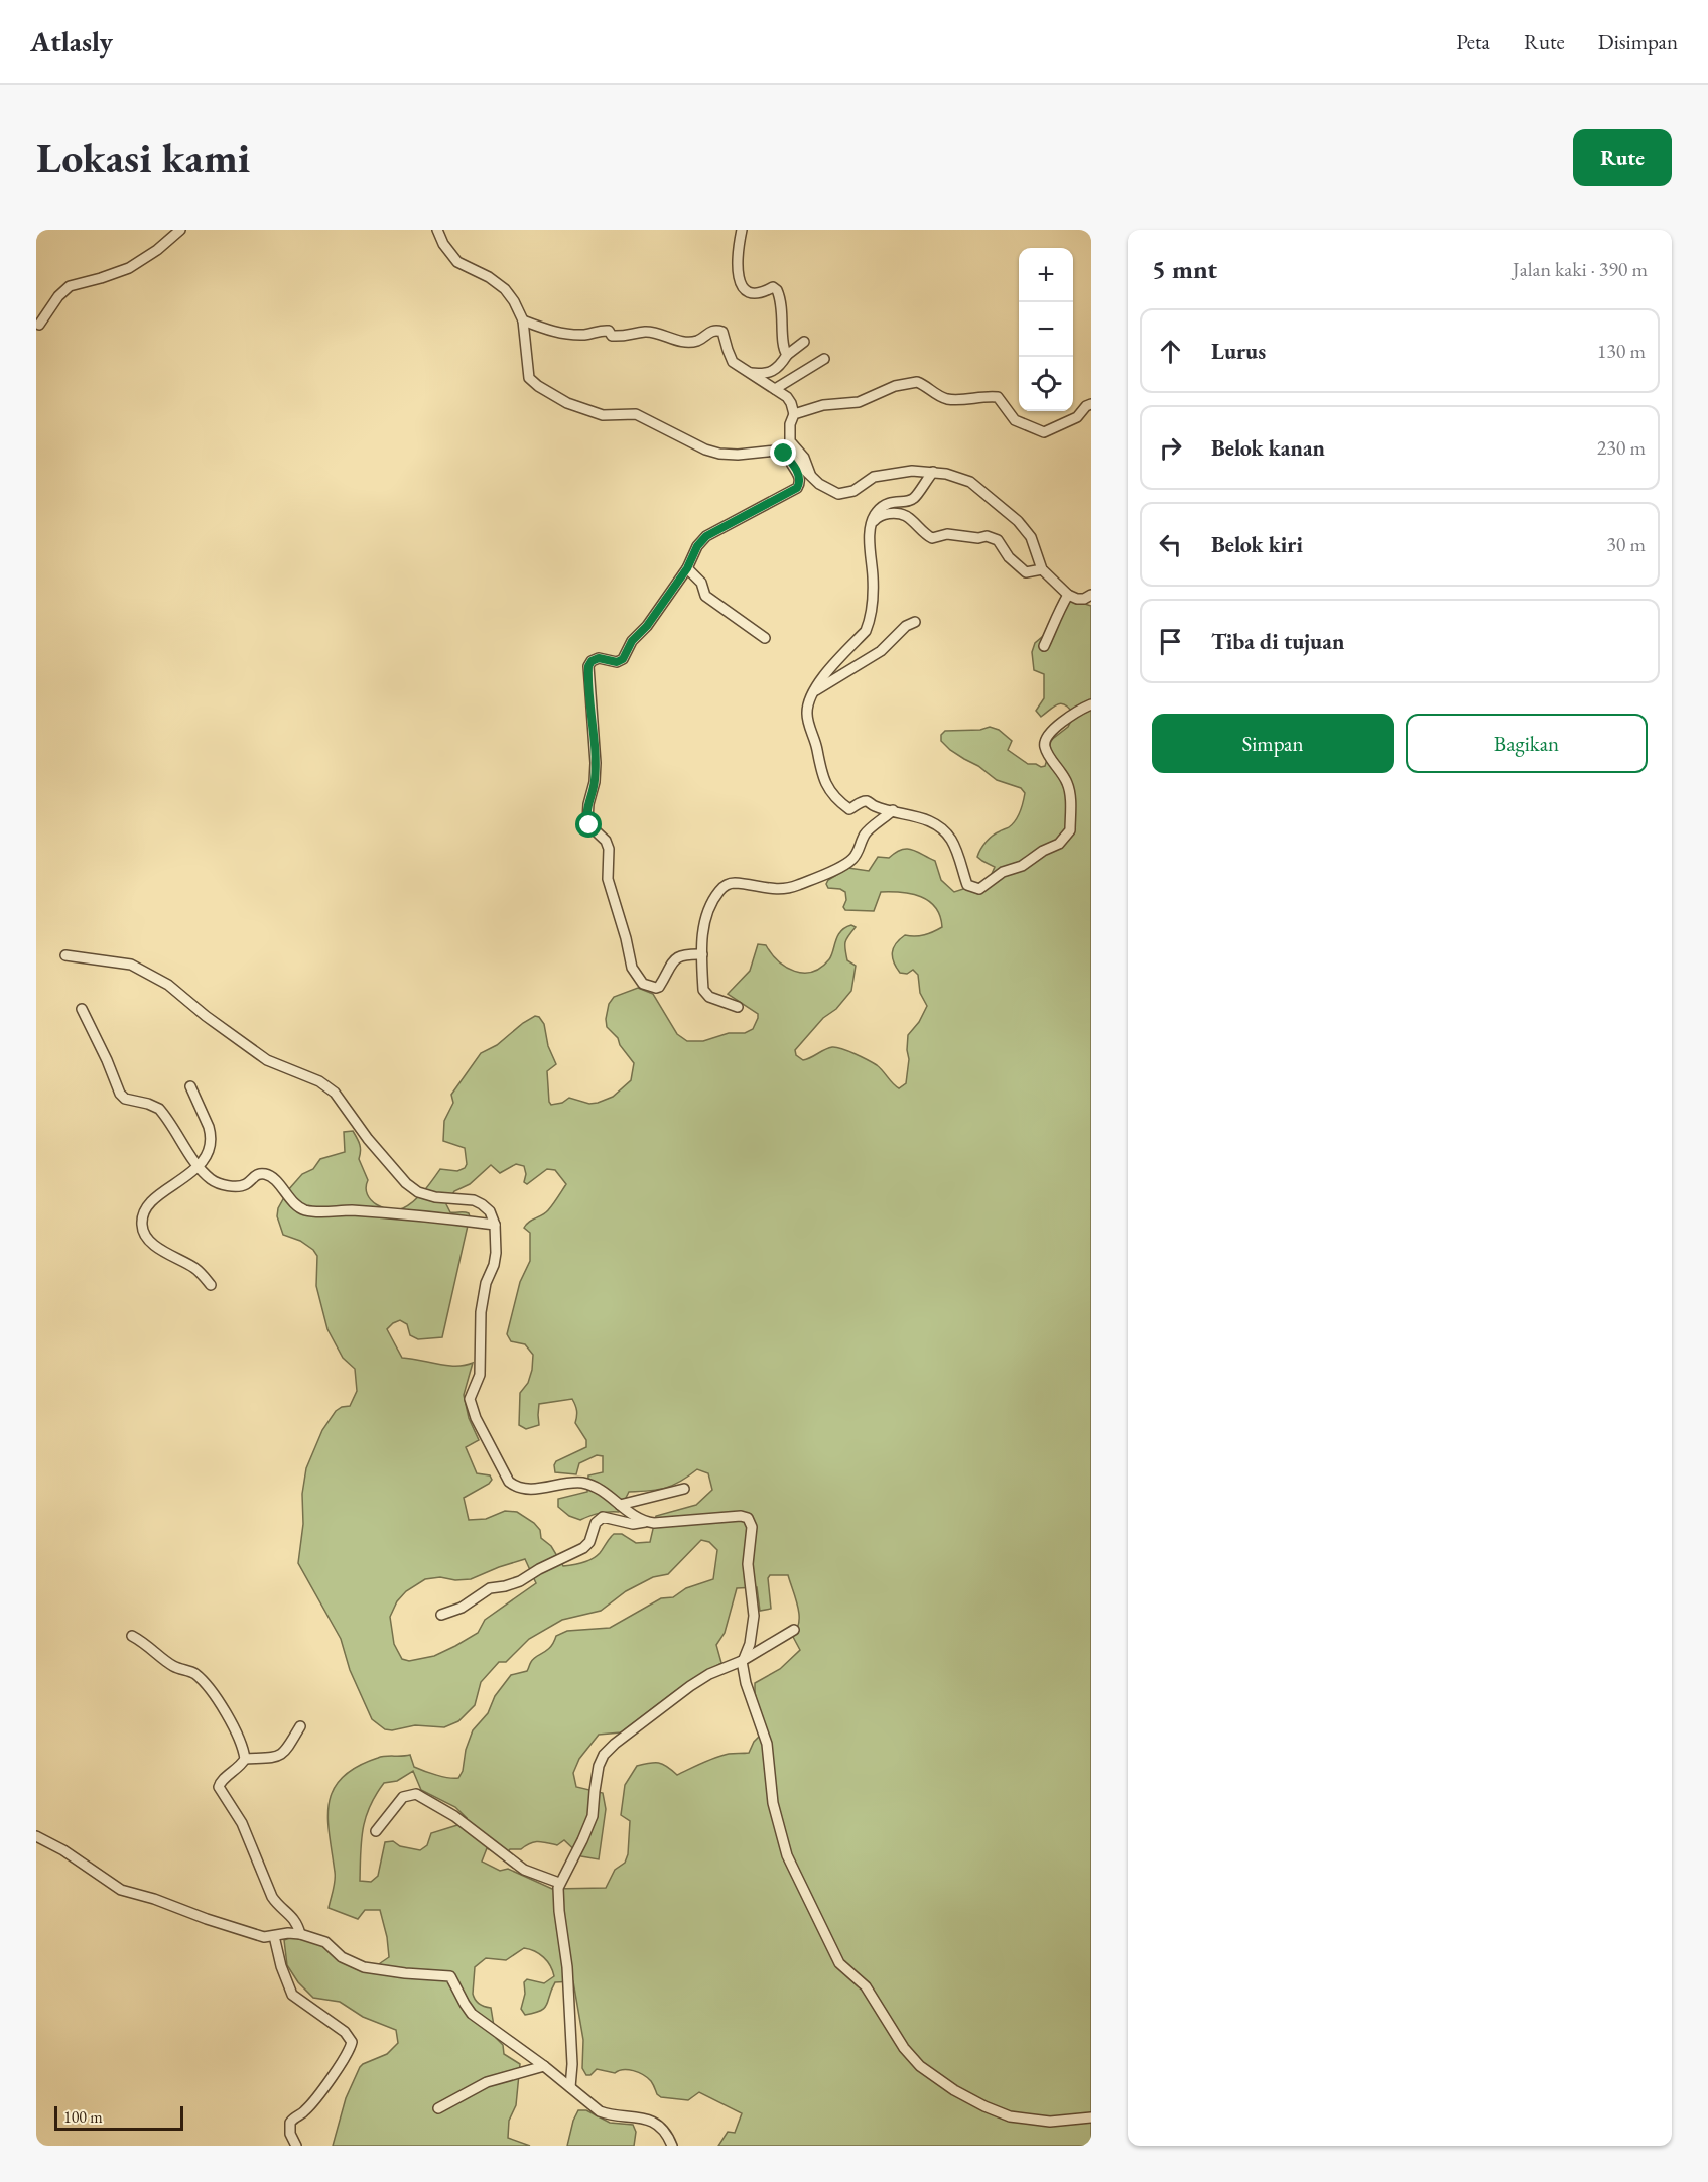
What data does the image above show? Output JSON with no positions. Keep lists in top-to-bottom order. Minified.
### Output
{"scale_bar":"100 m","page":{"header":"Atlasly","nav":["Peta","Rute","Disimpan"],"buttons":["Rute",["Simpan","Bagikan"]],"title":"Lokasi kami","heading":["5 mnt","Jalan kaki · 390 m"],"map_buttons":["+","−"],"list":[["Lurus","130 m"],["Belok kanan","230 m"],["Belok kiri","30 m"],"Tiba di tujuan"],"scale":"100 m"}}
